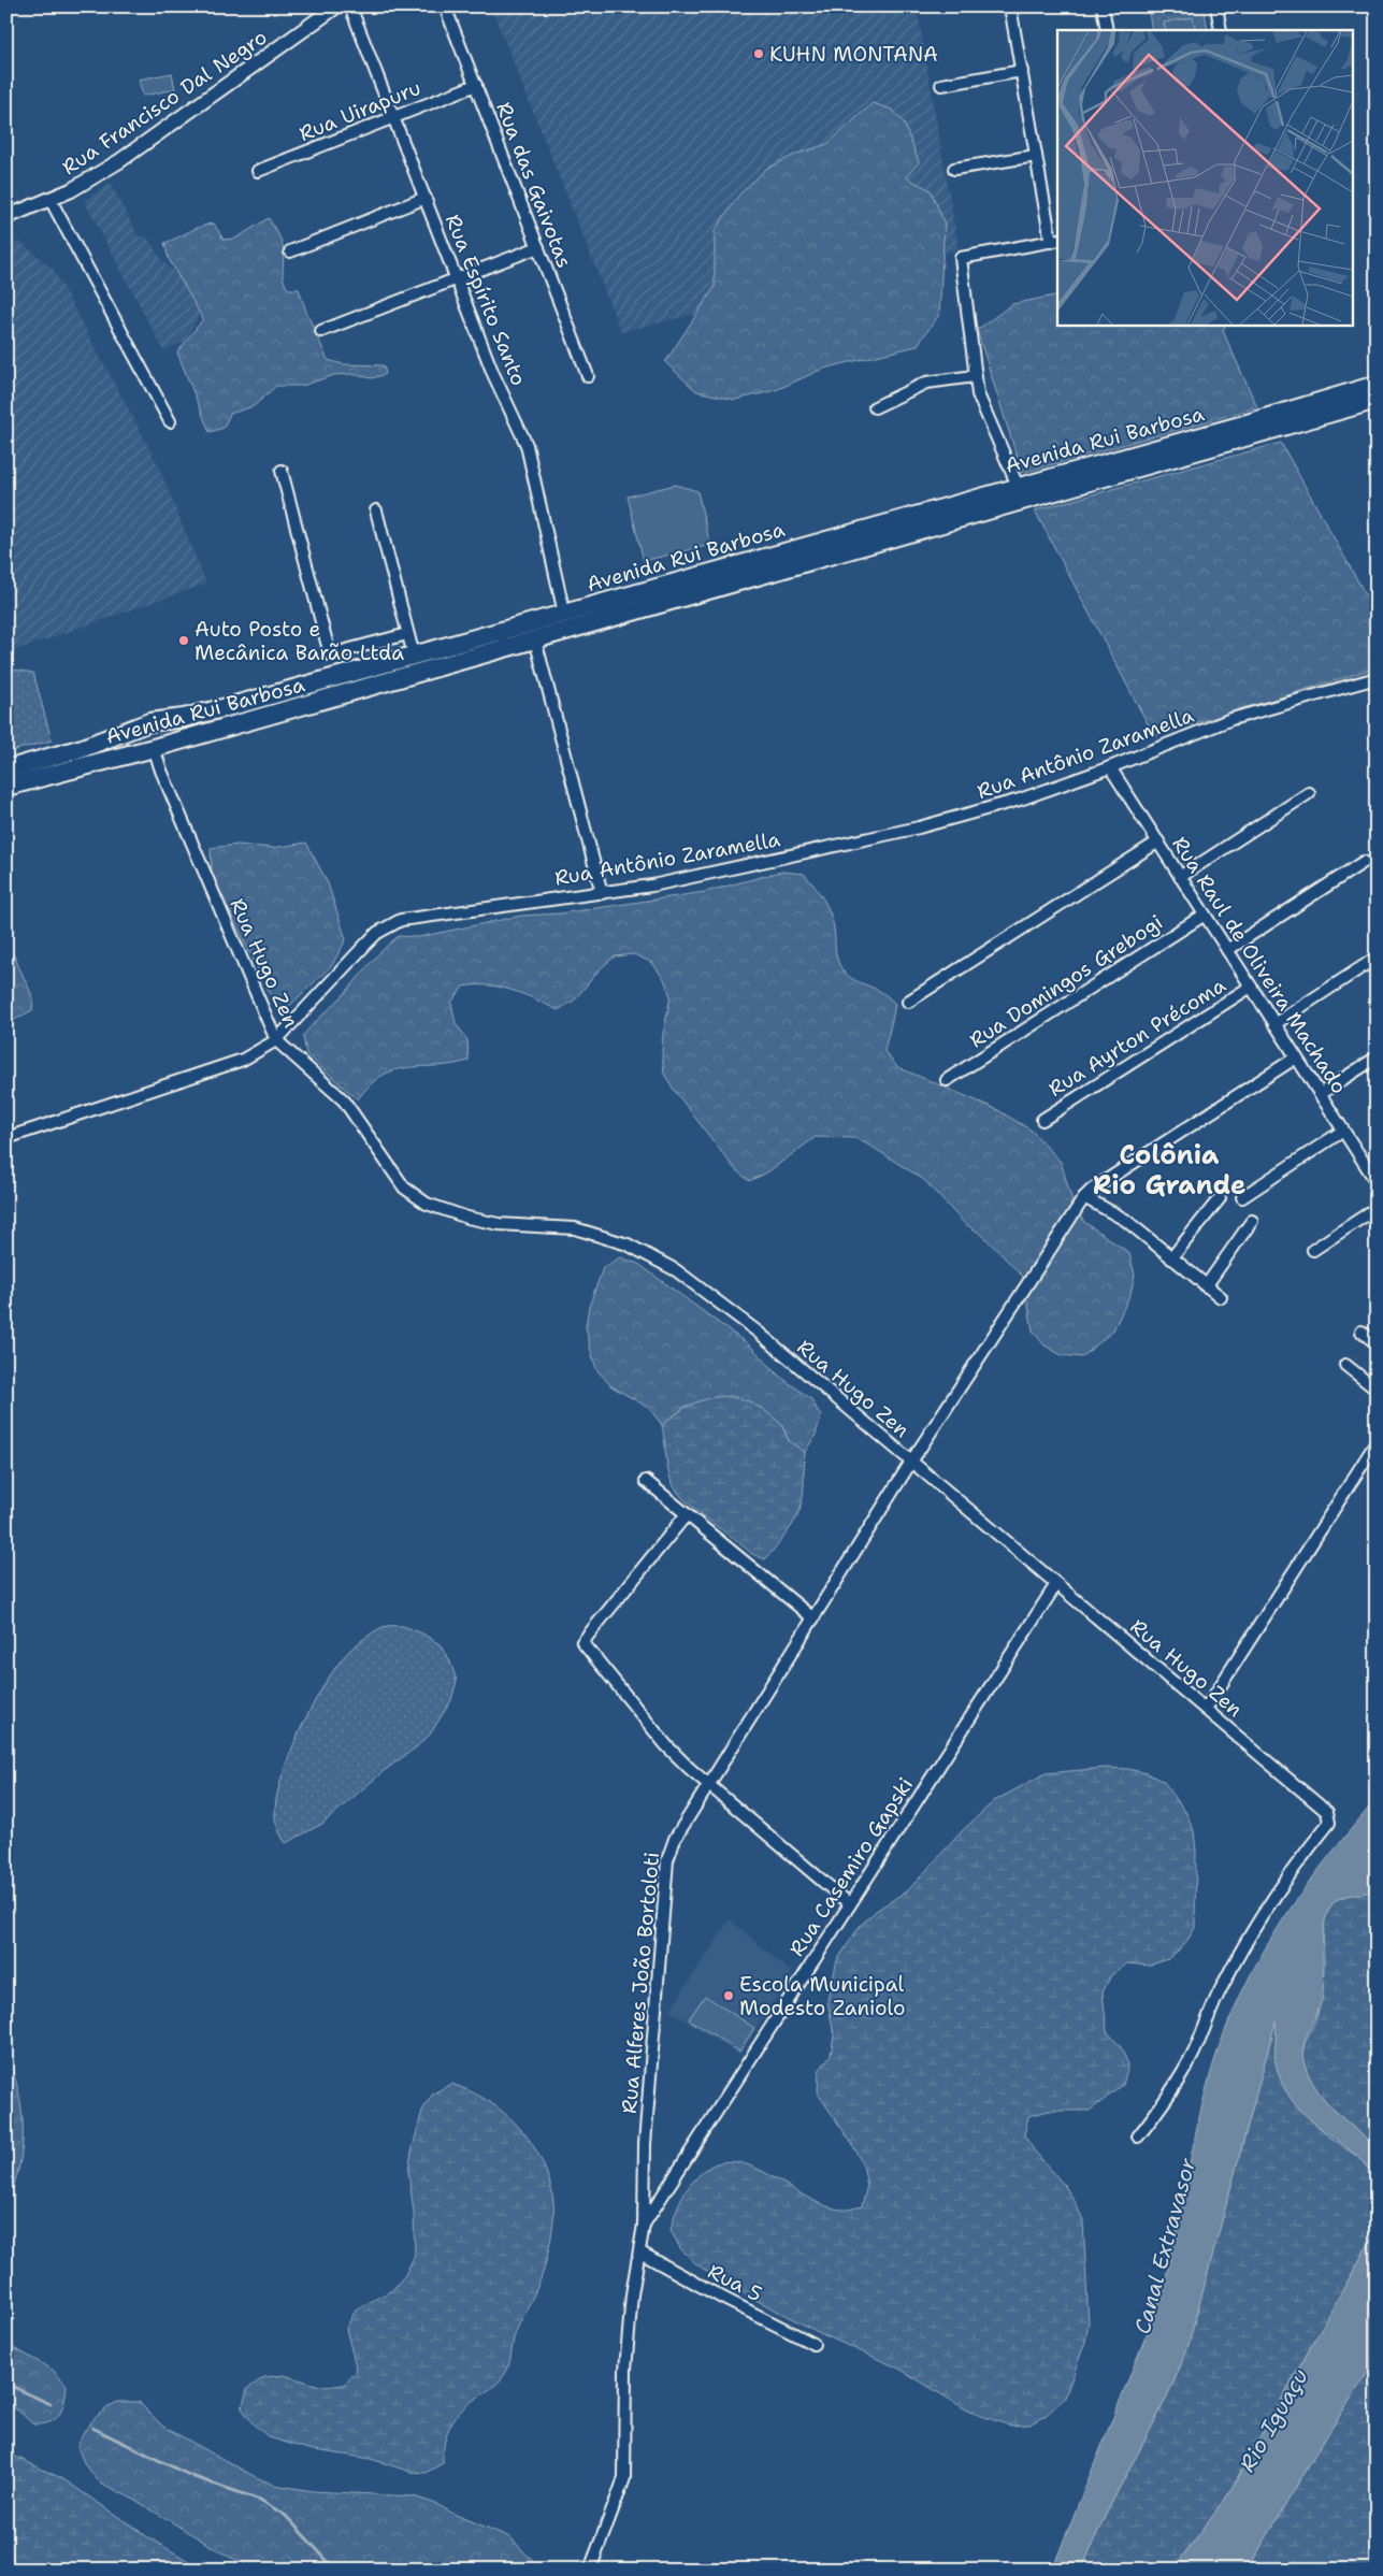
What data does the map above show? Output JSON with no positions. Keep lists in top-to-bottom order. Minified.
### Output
{"streets":{"main road":["Avenida Rui Barbosa"],"street":["Rua Francisco Dal Negro","Rua Uirapuru","Rua das Gaivotas","Rua Espírito Santo","Rua Antônio Zaramella","Rua Hugo Zen","Rua Raul de Oliveira Machado","Rua Domingos Grebogi","Rua Ayrton Précoma","Rua Casemiro Gapski","Rua Alferes João Bortoloti","Rua 5"]},"crossings":[["Rua Uirapuru","Rua das Gaivotas"],["Rua Uirapuru","Rua Espírito Santo"],["Rua Espírito Santo","Avenida Rui Barbosa"],["Avenida Rui Barbosa","Rua Hugo Zen"],["Rua Antônio Zaramella","Rua Hugo Zen"],["Rua Antônio Zaramella","Rua Raul de Oliveira Machado"],["Rua Hugo Zen","Rua Casemiro Gapski"],["Rua Hugo Zen","Rua Alferes João Bortoloti"],["Rua Raul de Oliveira Machado","Rua Domingos Grebogi"],["Rua Raul de Oliveira Machado","Rua Ayrton Précoma"],["Rua Raul de Oliveira Machado","Rua Alferes João Bortoloti"],["Rua Casemiro Gapski","Rua Alferes João Bortoloti"],["Rua Alferes João Bortoloti","Rua 5"]],"districts":["Colônia Rio Grande"],"water":["Canal Extravasor","Rio Iguaçu"],"places":["KUHN MONTANA","Auto Posto e Mecânica Barão Ltda","Escola Municipal Modesto Zaniolo"]}
